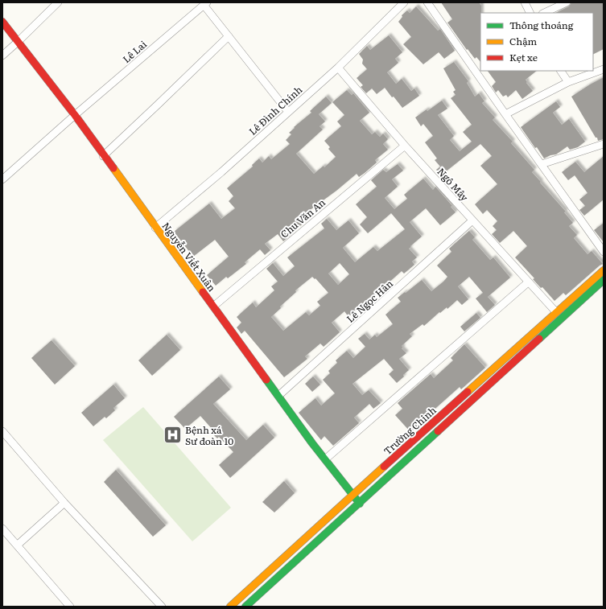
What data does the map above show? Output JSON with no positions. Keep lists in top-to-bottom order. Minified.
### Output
{"streets":{"street":["Lê Lai","Lê Đình Chính","Ngô Mây","Chu Văn An","Nguyễn Viết Xuân","Lê Ngọc Hân","Trường Chinh"]},"crossings":[["Lê Lai","Nguyễn Viết Xuân"],["Lê Đình Chính","Ngô Mây"],["Lê Đình Chính","Nguyễn Viết Xuân"],["Ngô Mây","Chu Văn An"],["Ngô Mây","Lê Ngọc Hân"],["Ngô Mây","Trường Chinh"],["Chu Văn An","Nguyễn Viết Xuân"],["Nguyễn Viết Xuân","Lê Ngọc Hân"],["Nguyễn Viết Xuân","Trường Chinh"]],"places":{"hospital":["Bệnh xá Sư đoàn 10"]},"legend":["Thông thoáng","Chậm","Kẹt xe"]}
